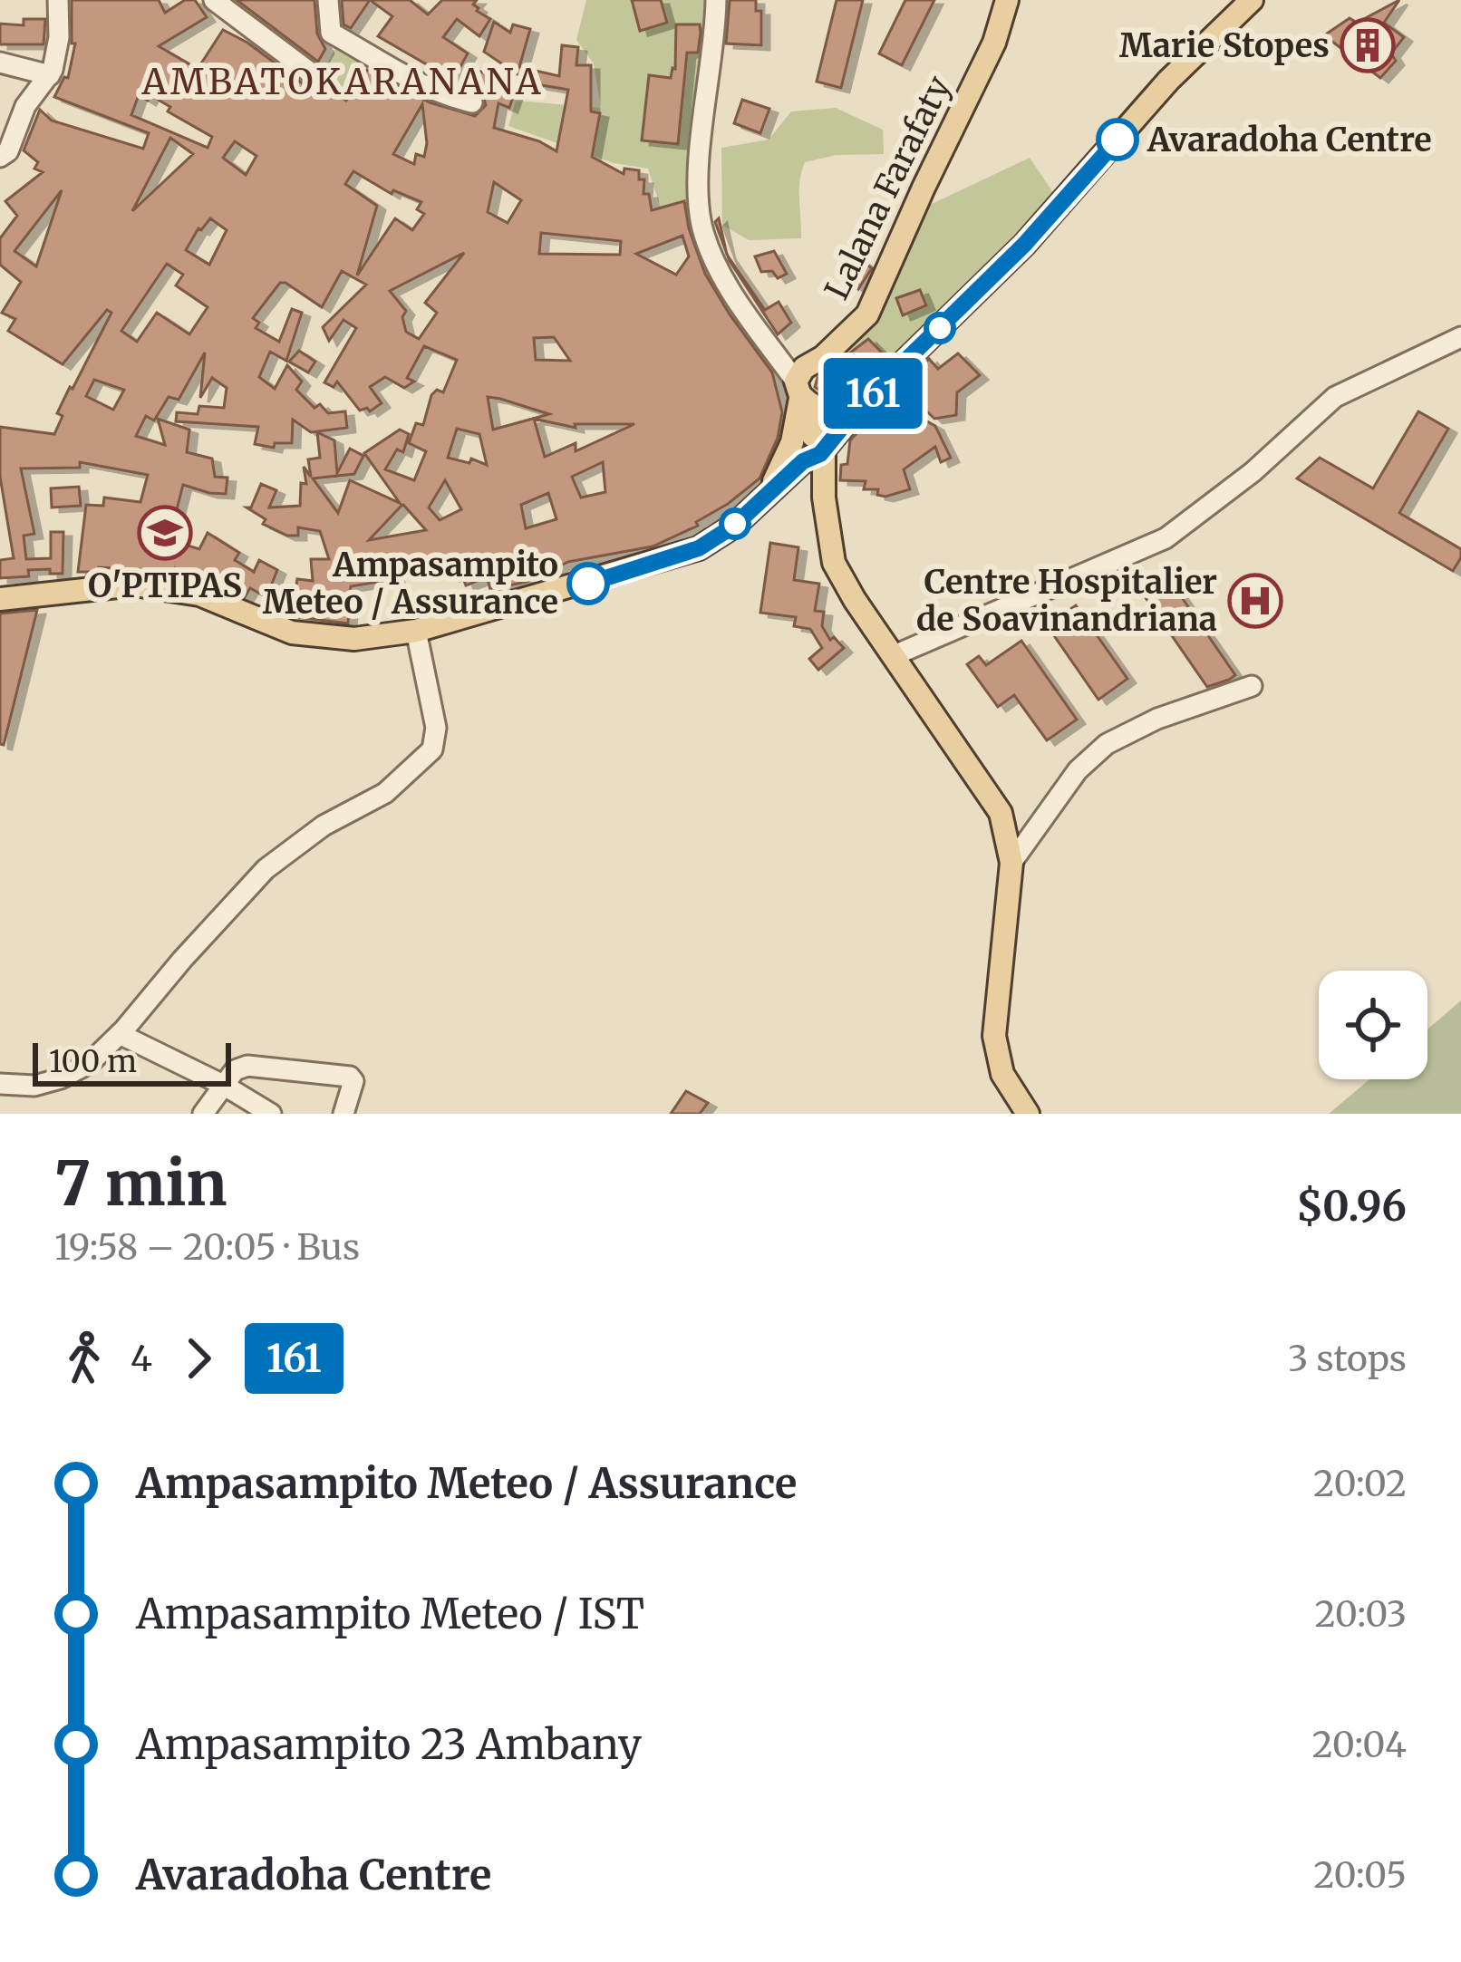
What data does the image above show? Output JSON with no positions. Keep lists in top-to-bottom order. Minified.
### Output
{"streets":{"main road":["Lalana Farafaty"]},"districts":["AMBATOKARANANA"],"places":{"building":["Marie Stopes"],"other":["Avaradoha Centre","Ampasampito Meteo / Assurance"],"school or university":["O'PTIPAS"],"hospital":["Centre Hospitalier de Soavinandriana"]},"lines":["bus line 161"],"scale_bar":"100 m","page":{"on_map":"161","scale":"100 m","heading":["7 min","19:58 – 20:05 · Bus","$0.96"],"legs":["4","161","3 stops"],"list":[{"name":"Ampasampito Meteo / Assurance","value":"20:02"},{"name":"Ampasampito Meteo / IST","value":"20:03"},{"name":"Ampasampito 23 Ambany","value":"20:04"},{"name":"Avaradoha Centre","value":"20:05"}]}}
